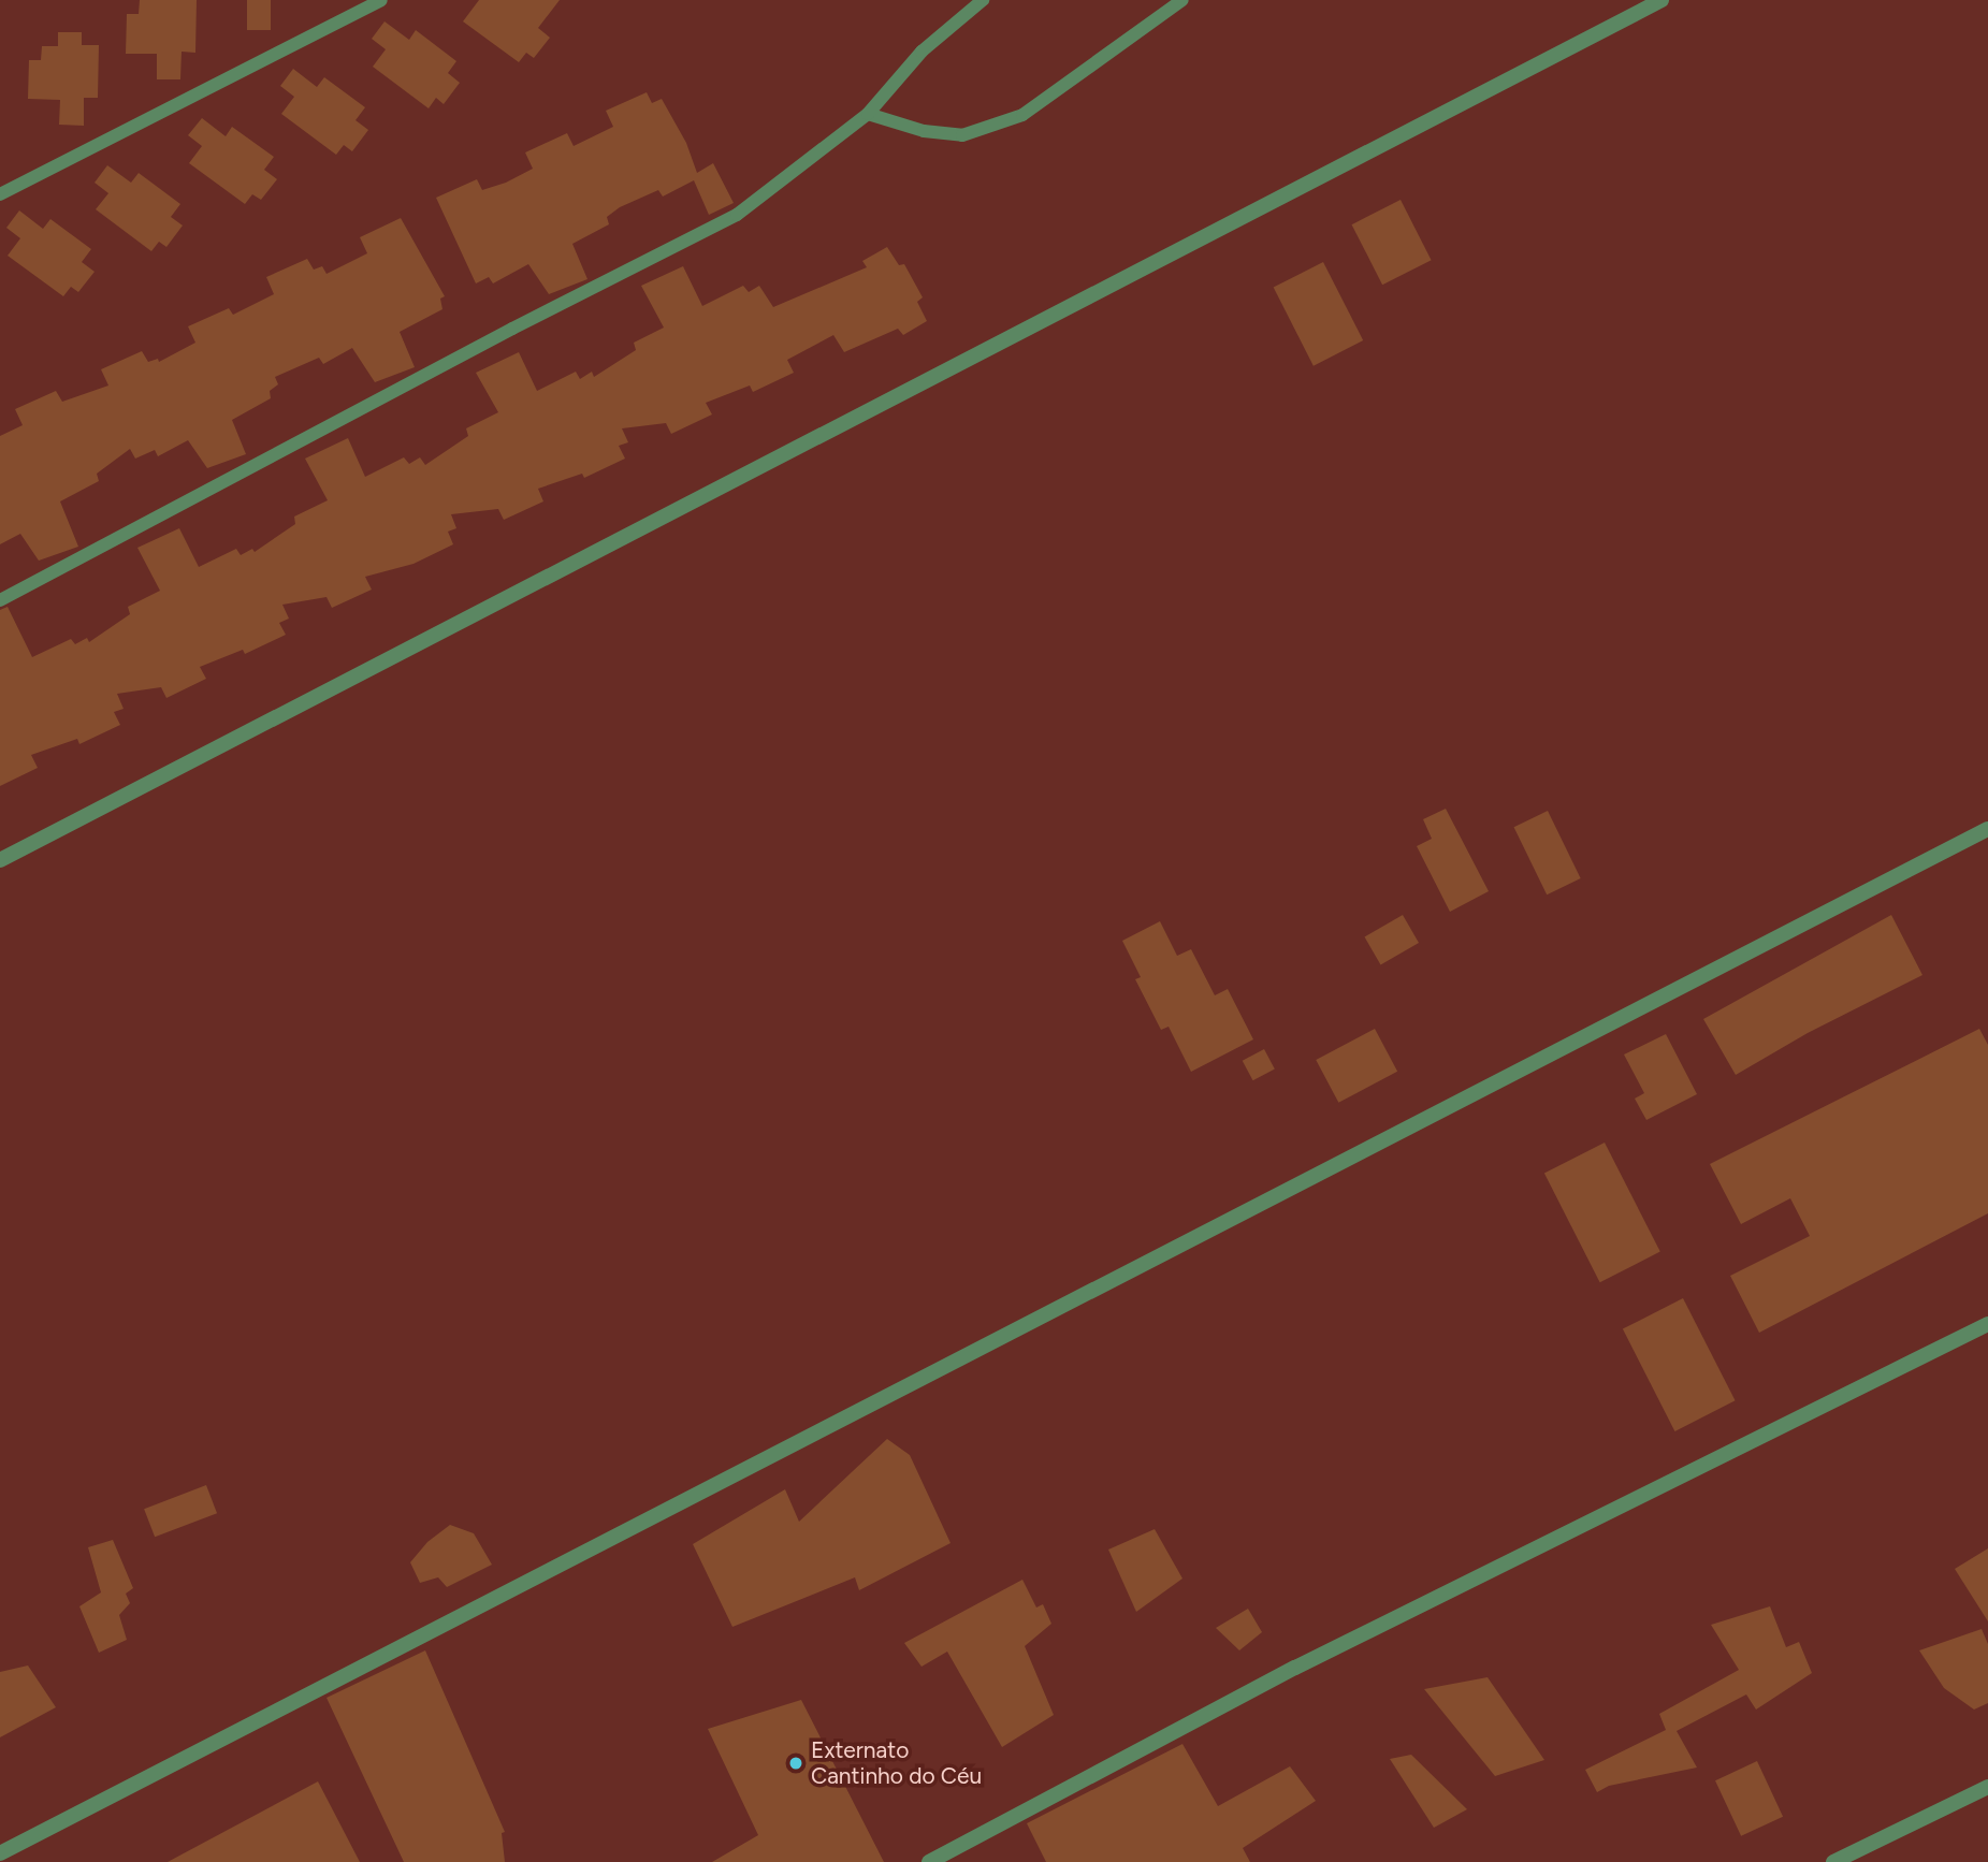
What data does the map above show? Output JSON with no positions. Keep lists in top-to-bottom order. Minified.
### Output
{"places":["Externato Cantinho do Céu"]}
